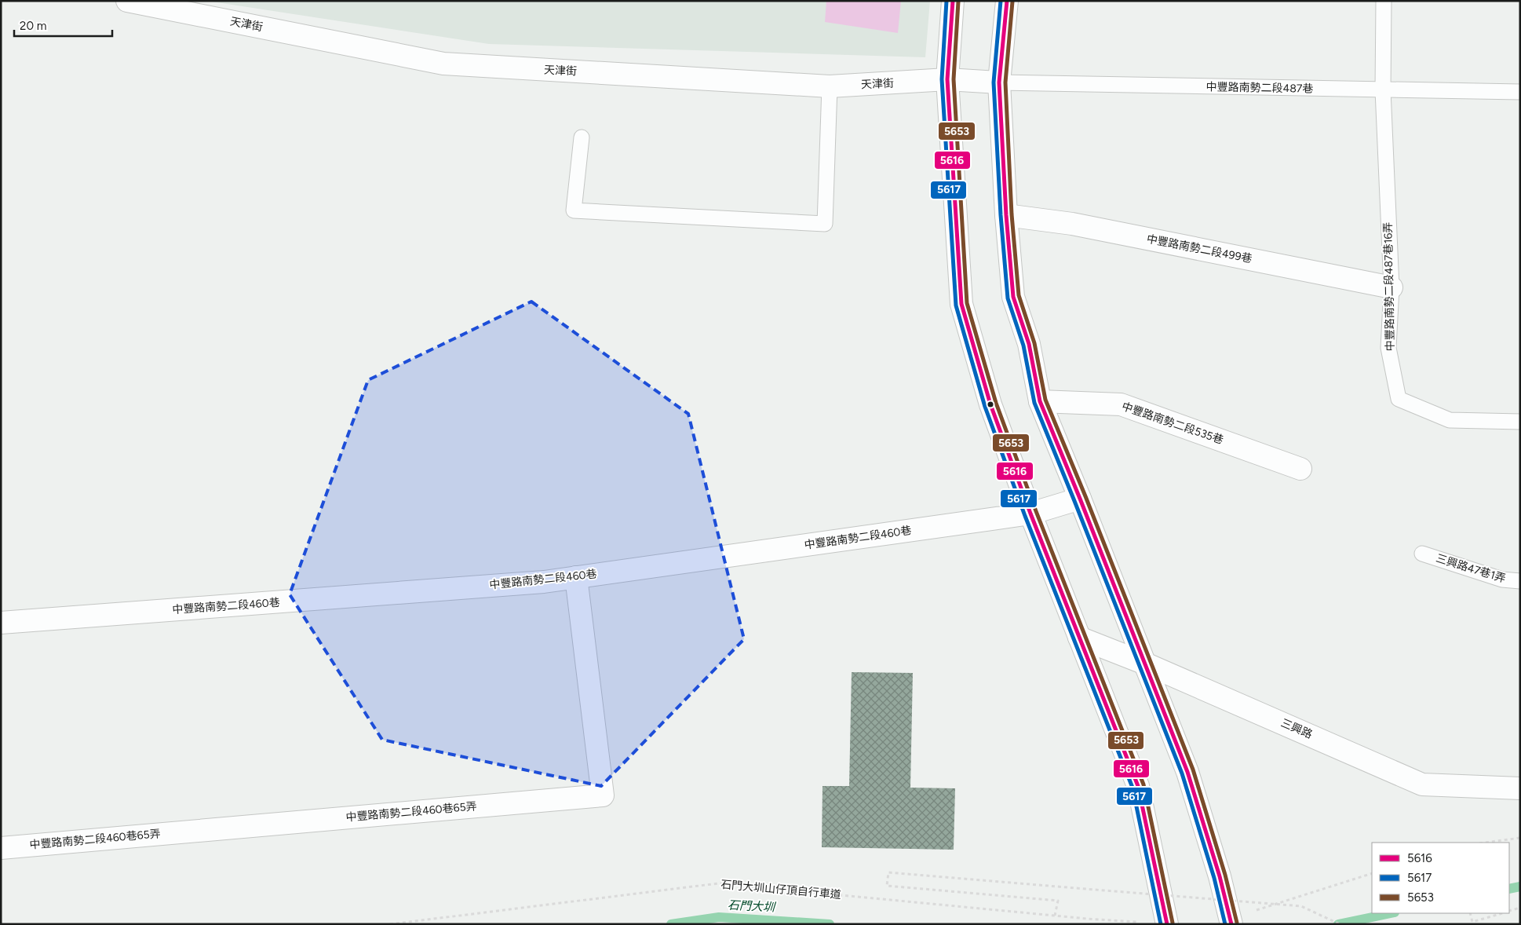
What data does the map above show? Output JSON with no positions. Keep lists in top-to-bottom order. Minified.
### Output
{"streets":{"street":["天津街","中豐路南勢二段499巷","中豐路南勢二段535巷","中豐路南勢二段460巷","三興路","中豐路南勢二段460巷65弄"],"lane":["中豐路南勢二段487巷","中豐路南勢二段487巷16弄","三興路47巷1弄"],"path":["石門大圳山仔頂自行車道"]},"crossings":[["天津街","中豐路南勢二段487巷"],["中豐路南勢二段487巷","中豐路南勢二段487巷16弄"],["中豐路南勢二段499巷","中豐路南勢二段487巷16弄"],["中豐路南勢二段460巷","中豐路南勢二段460巷65弄"]],"water":["石門大圳"],"lines":["transit line 5616","transit line 5617","transit line 5653"],"legend":["5616","5617","5653"],"scale_bar":"20 m"}
